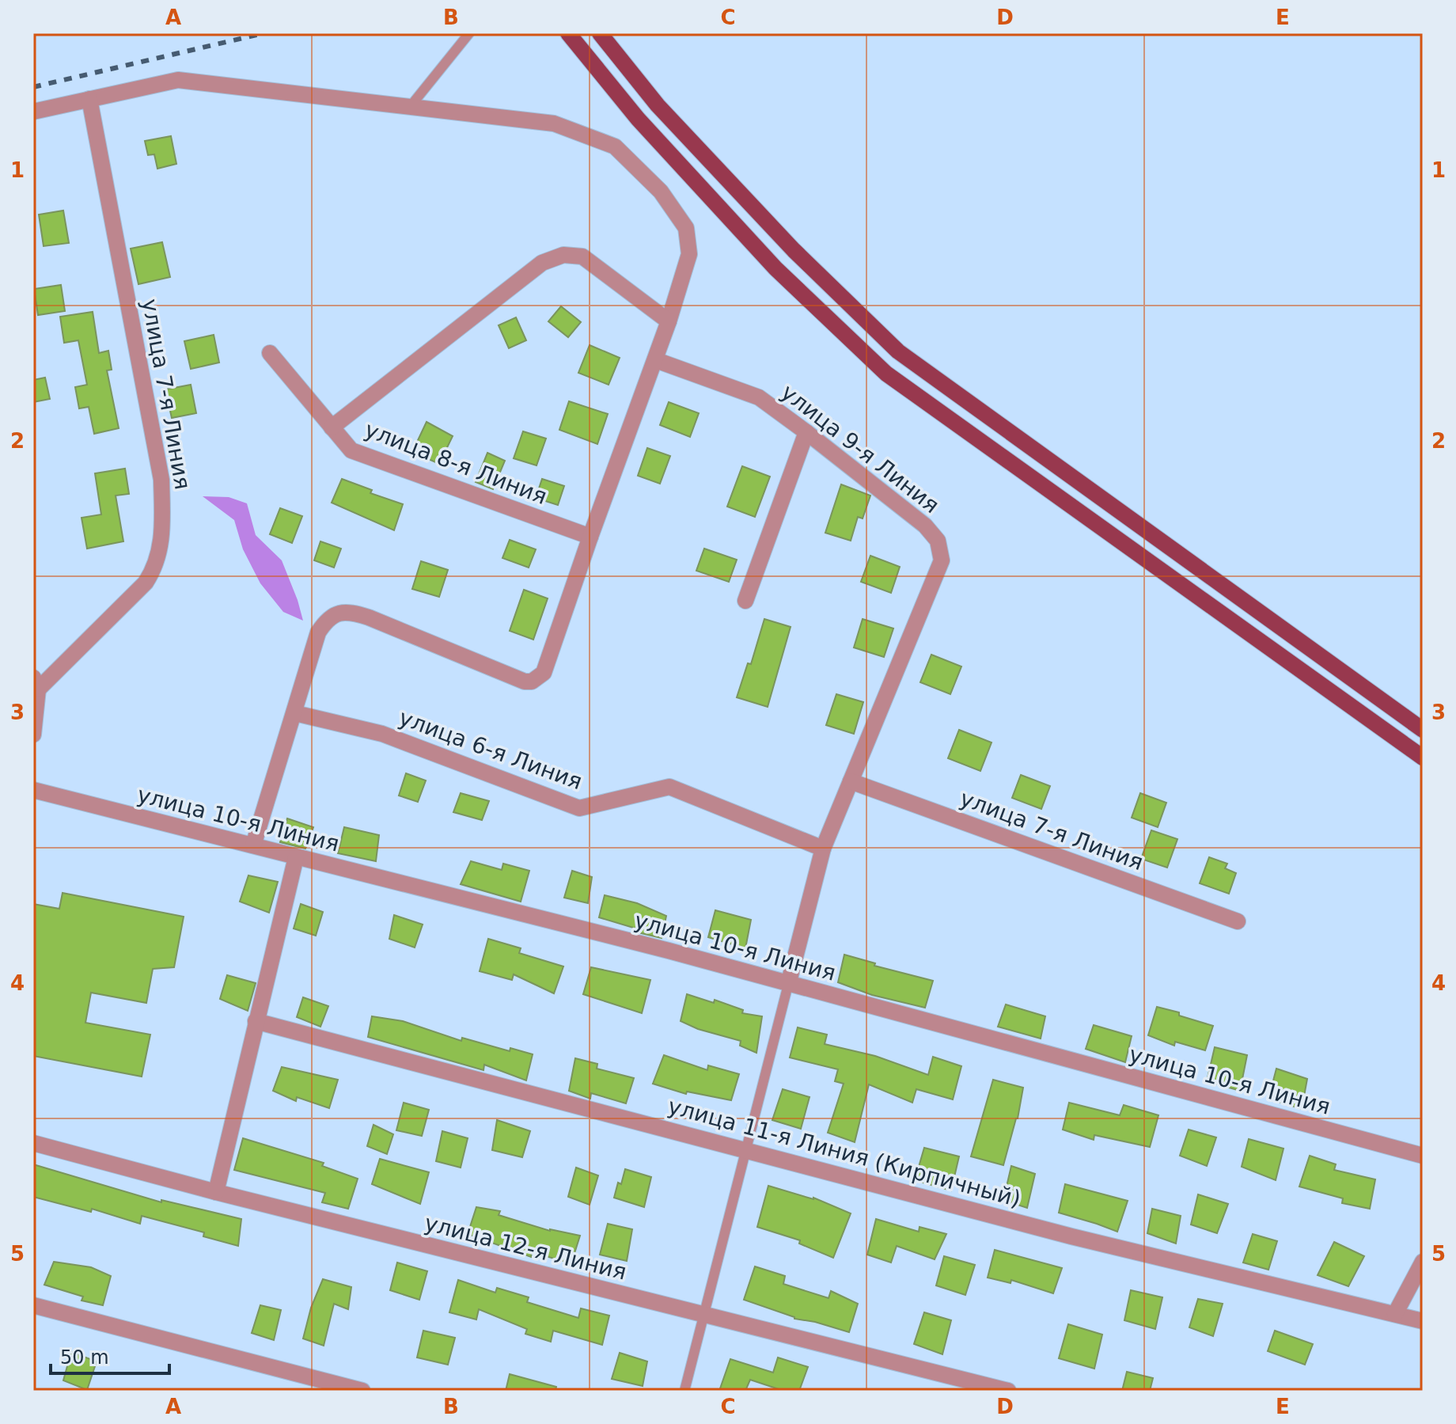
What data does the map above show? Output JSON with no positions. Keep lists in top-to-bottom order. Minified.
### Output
{"streets":{"street":["улица 7-я Линия","улица 9-я Линия","улица 8-я Линия","улица 6-я Линия","улица 10-я Линия","улица 11-я Линия (Кирпичный)","улица 12-я Линия"]},"crossings":[["улица 7-я Линия","улица 9-я Линия"],["улица 9-я Линия","улица 6-я Линия"]],"scale_bar":"50 m","grid":{"columns":["A","B","C","D","E"],"rows":["1","2","3","4","5"]}}
